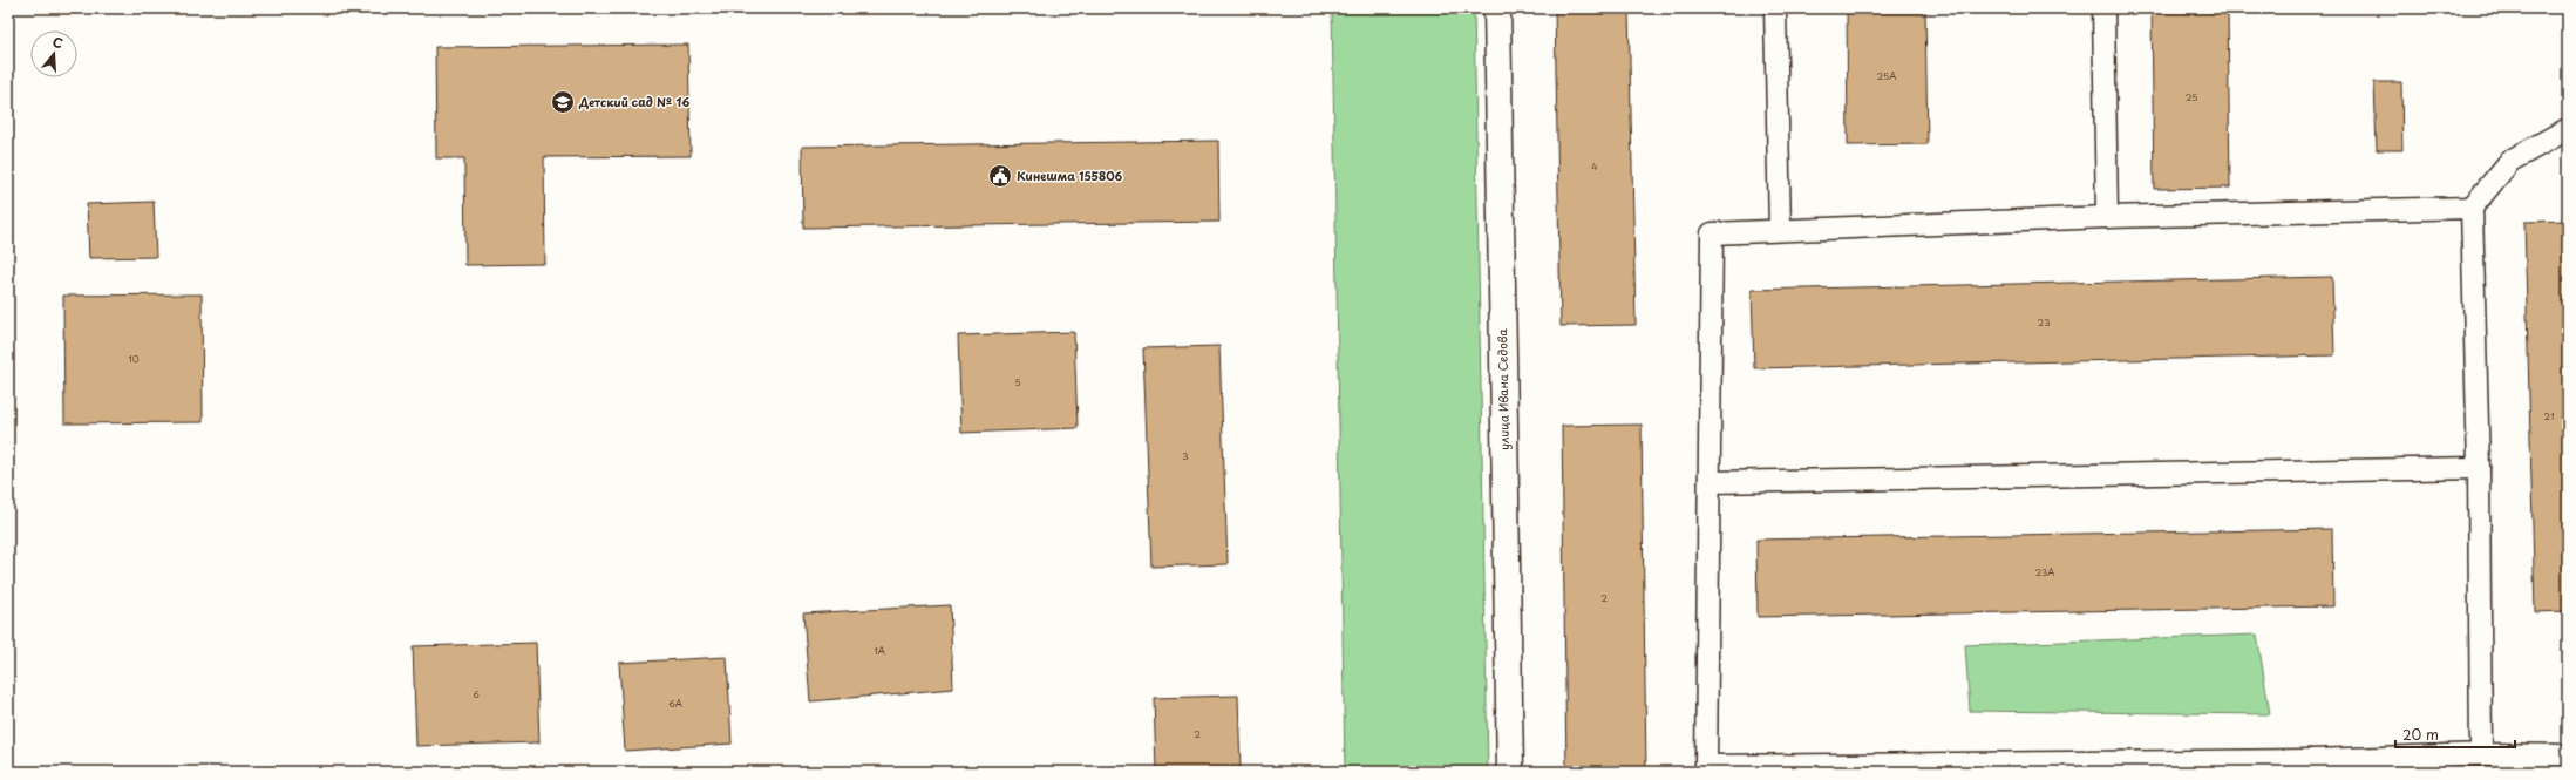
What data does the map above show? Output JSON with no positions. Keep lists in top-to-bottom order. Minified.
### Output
{"streets":{"street":["улица Ивана Седова"]},"places":{"school or university":["Детский сад № 16"],"public building":["Кинешма 155806"]},"house_numbers":["25А","25","4","23","10","5","21","3","23А","2","1А","6","6А","2"],"scale_bar":"20 m","north":"top"}
